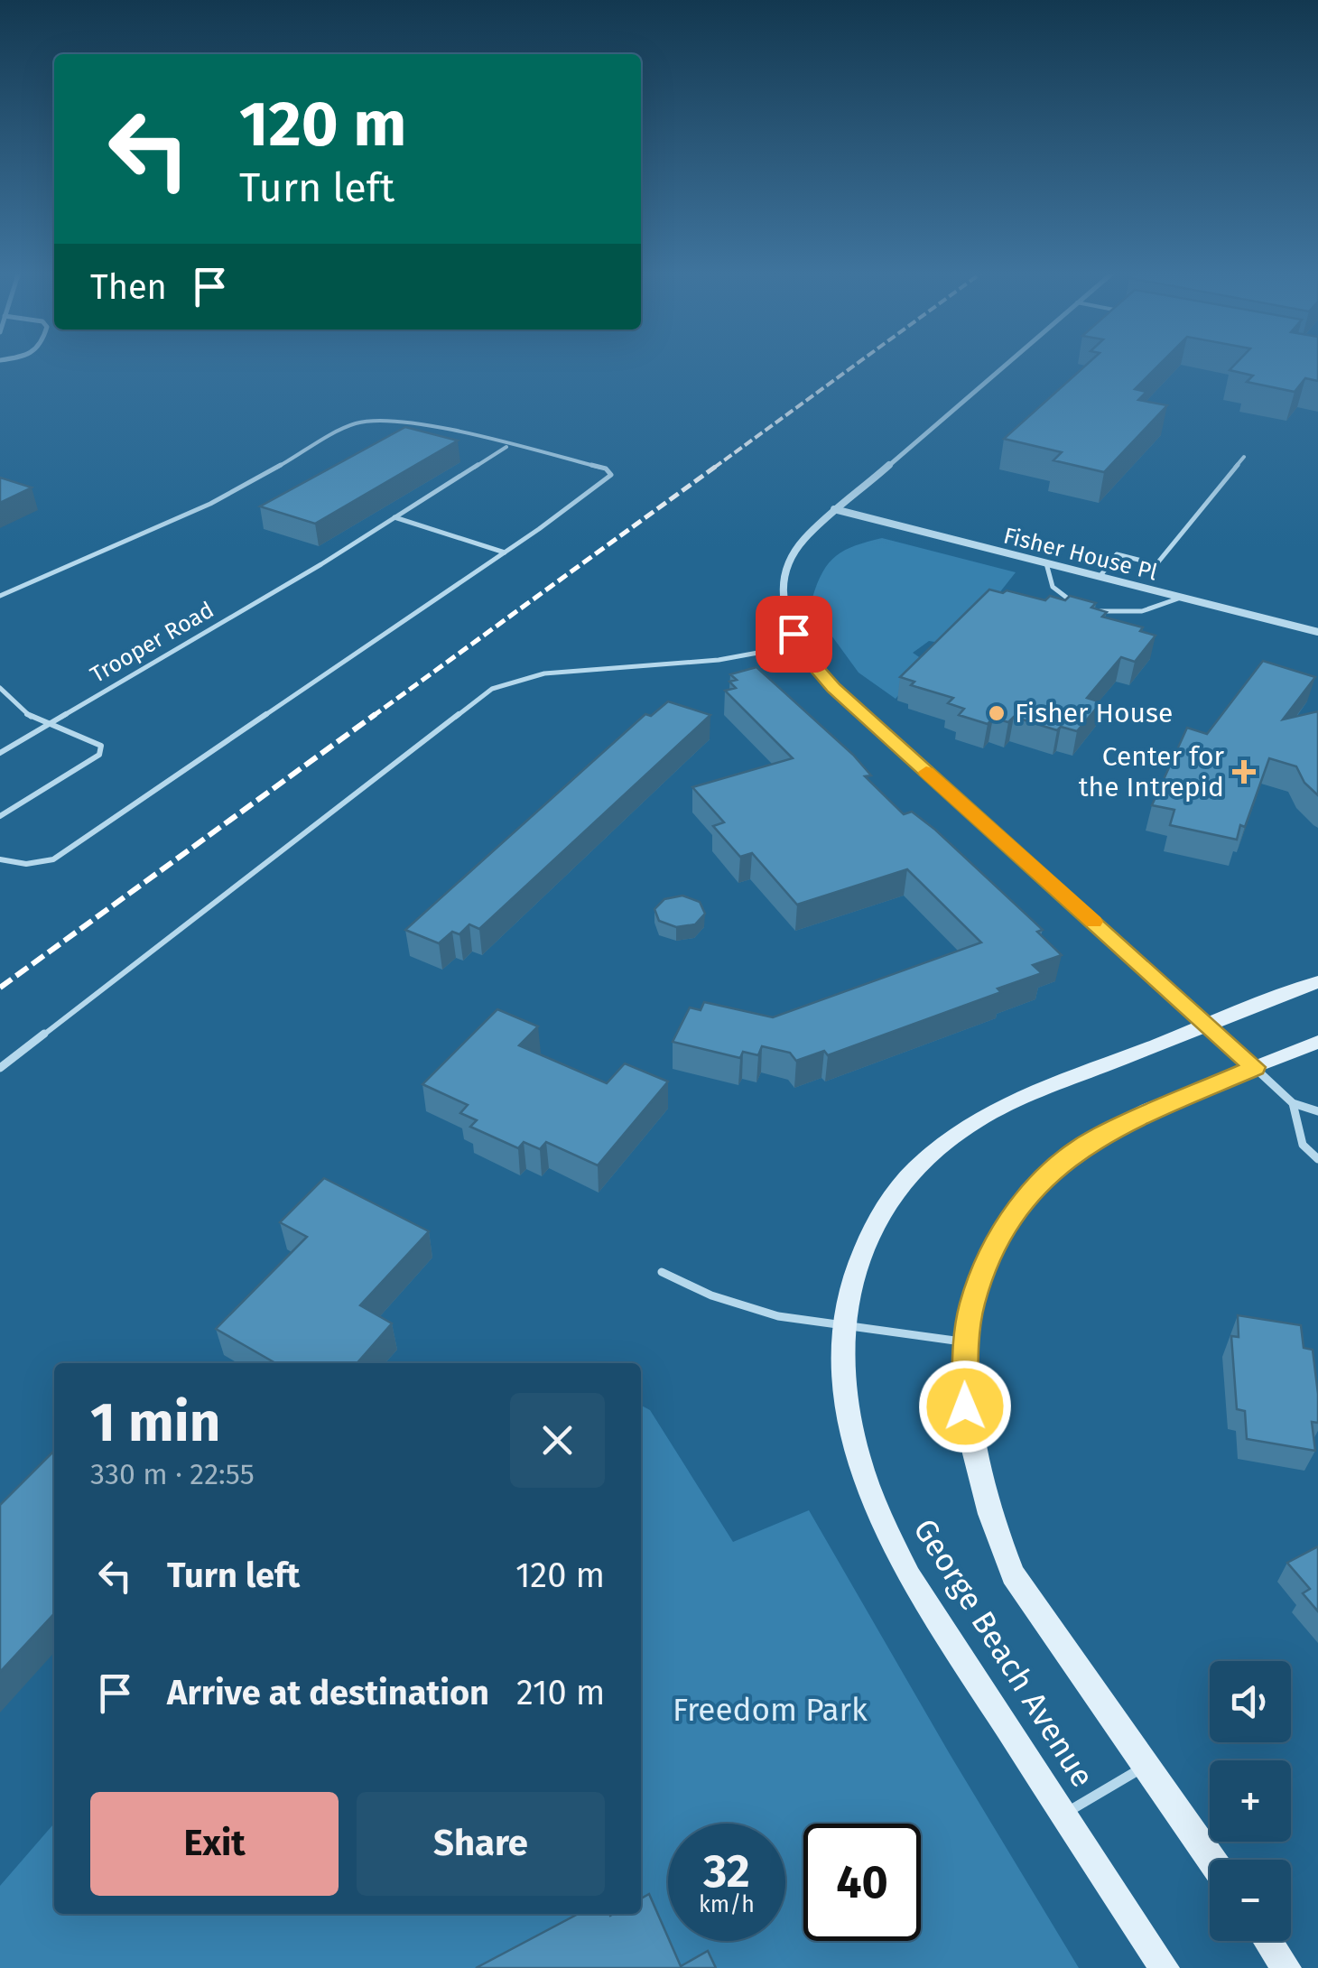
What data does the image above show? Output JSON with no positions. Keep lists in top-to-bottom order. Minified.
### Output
{"streets":{"street":["Fisher House Pl","George Beach Avenue"],"lane":["Trooper Road"]},"parks":["Freedom Park"],"places":{"other":["Fisher House"],"health":["Center for the Intrepid"]},"page":{"turn":["120 m","Turn left"],"then":"Then","heading":["1 min","330 m · 22:55"],"list":[{"name":"Turn left","value":"120 m"},{"name":"Arrive at destination","value":"210 m"}],"map_buttons":["+","−"],"buttons":["Exit","Share"],"speed":"32 km/h","limit":"40"}}
